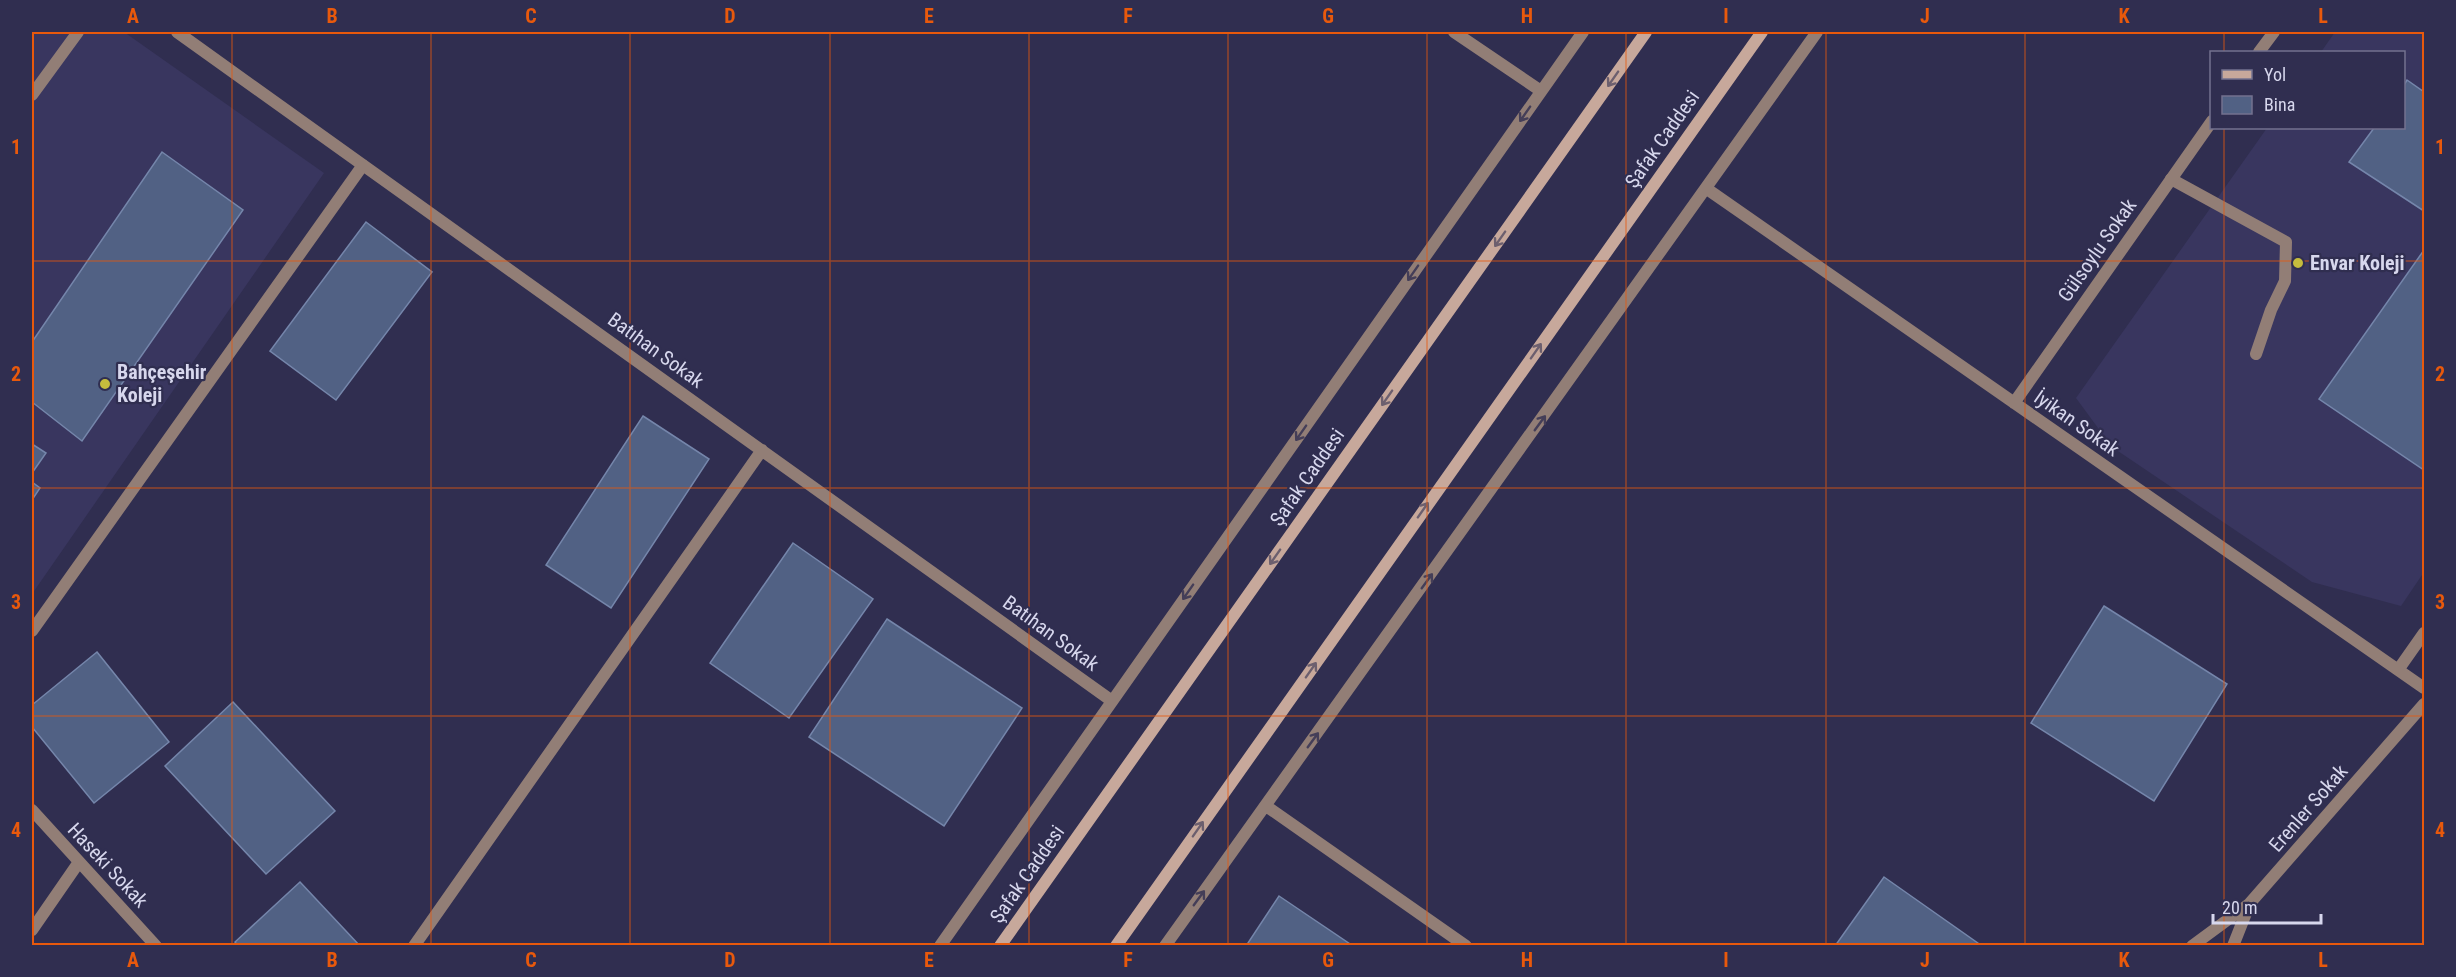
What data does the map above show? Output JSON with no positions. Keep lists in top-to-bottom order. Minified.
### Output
{"streets":{"main road":["Şafak Caddesi"],"street":["Gülsoylu Sokak","Batıhan Sokak","İyikan Sokak","Erenler Sokak","Haseki Sokak"]},"crossings":[["Gülsoylu Sokak","İyikan Sokak"]],"places":["Envar Koleji","Bahçeşehir Koleji"],"legend":["Yol","Bina"],"scale_bar":"20 m","grid":{"columns":["A","B","C","D","E","F","G","H","I","J","K","L"],"rows":["1","2","3","4"]}}
